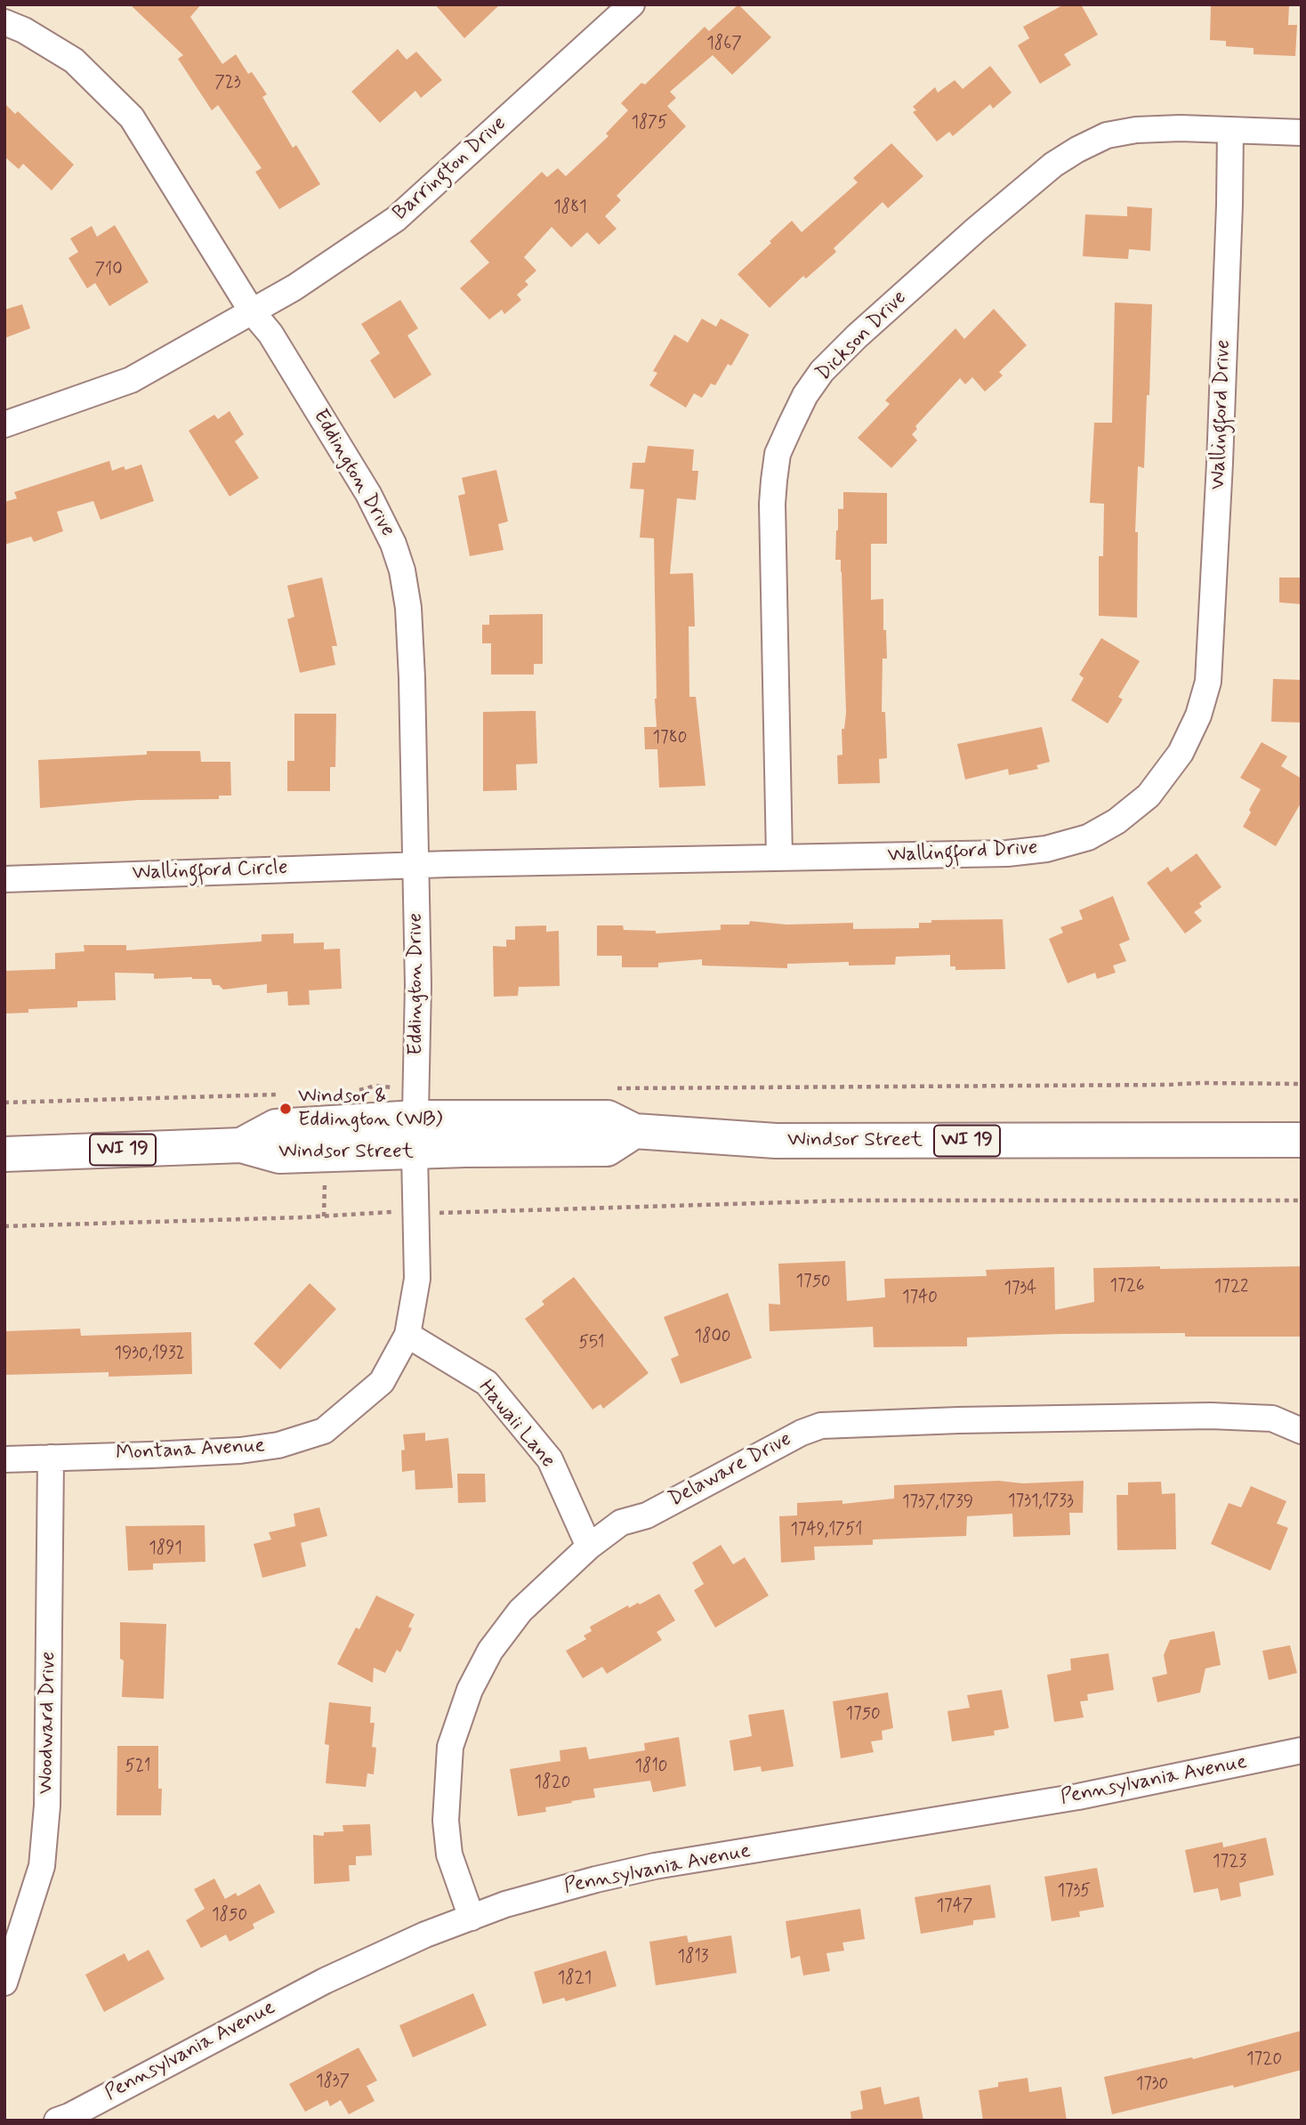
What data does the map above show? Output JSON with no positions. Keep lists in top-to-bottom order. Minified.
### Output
{"streets":{"main road":["Windsor Street","WI 19"],"street":["Barrington Drive","Dickson Drive","Wallingford Drive","Eddington Drive","Wallingford Circle","Hawaii Lane","Montana Avenue","Delaware Drive","Woodward Drive","Pennsylvania Avenue"]},"crossings":[["Barrington Drive","Eddington Drive"],["Dickson Drive","Wallingford Drive"],["Wallingford Drive","Eddington Drive"],["Wallingford Drive","Wallingford Circle"],["Eddington Drive","Wallingford Circle"],["Eddington Drive","Windsor Street"],["Eddington Drive","Montana Avenue"],["Windsor Street","Montana Avenue"],["Hawaii Lane","Montana Avenue"],["Hawaii Lane","Delaware Drive"],["Montana Avenue","Woodward Drive"],["Delaware Drive","Pennsylvania Avenue"]],"places":["Windsor & Eddington (WB)"],"house_numbers":["1867","723","1875","1881","710","1780","1750","1726","1722","1734","1740","1800","551","1930,1932","1731,1733","1737,1739","1749,1751","1891","1750","521","1810","1820","1723","1735","1747","1850","1813","1821","1720","1837","1730"]}
